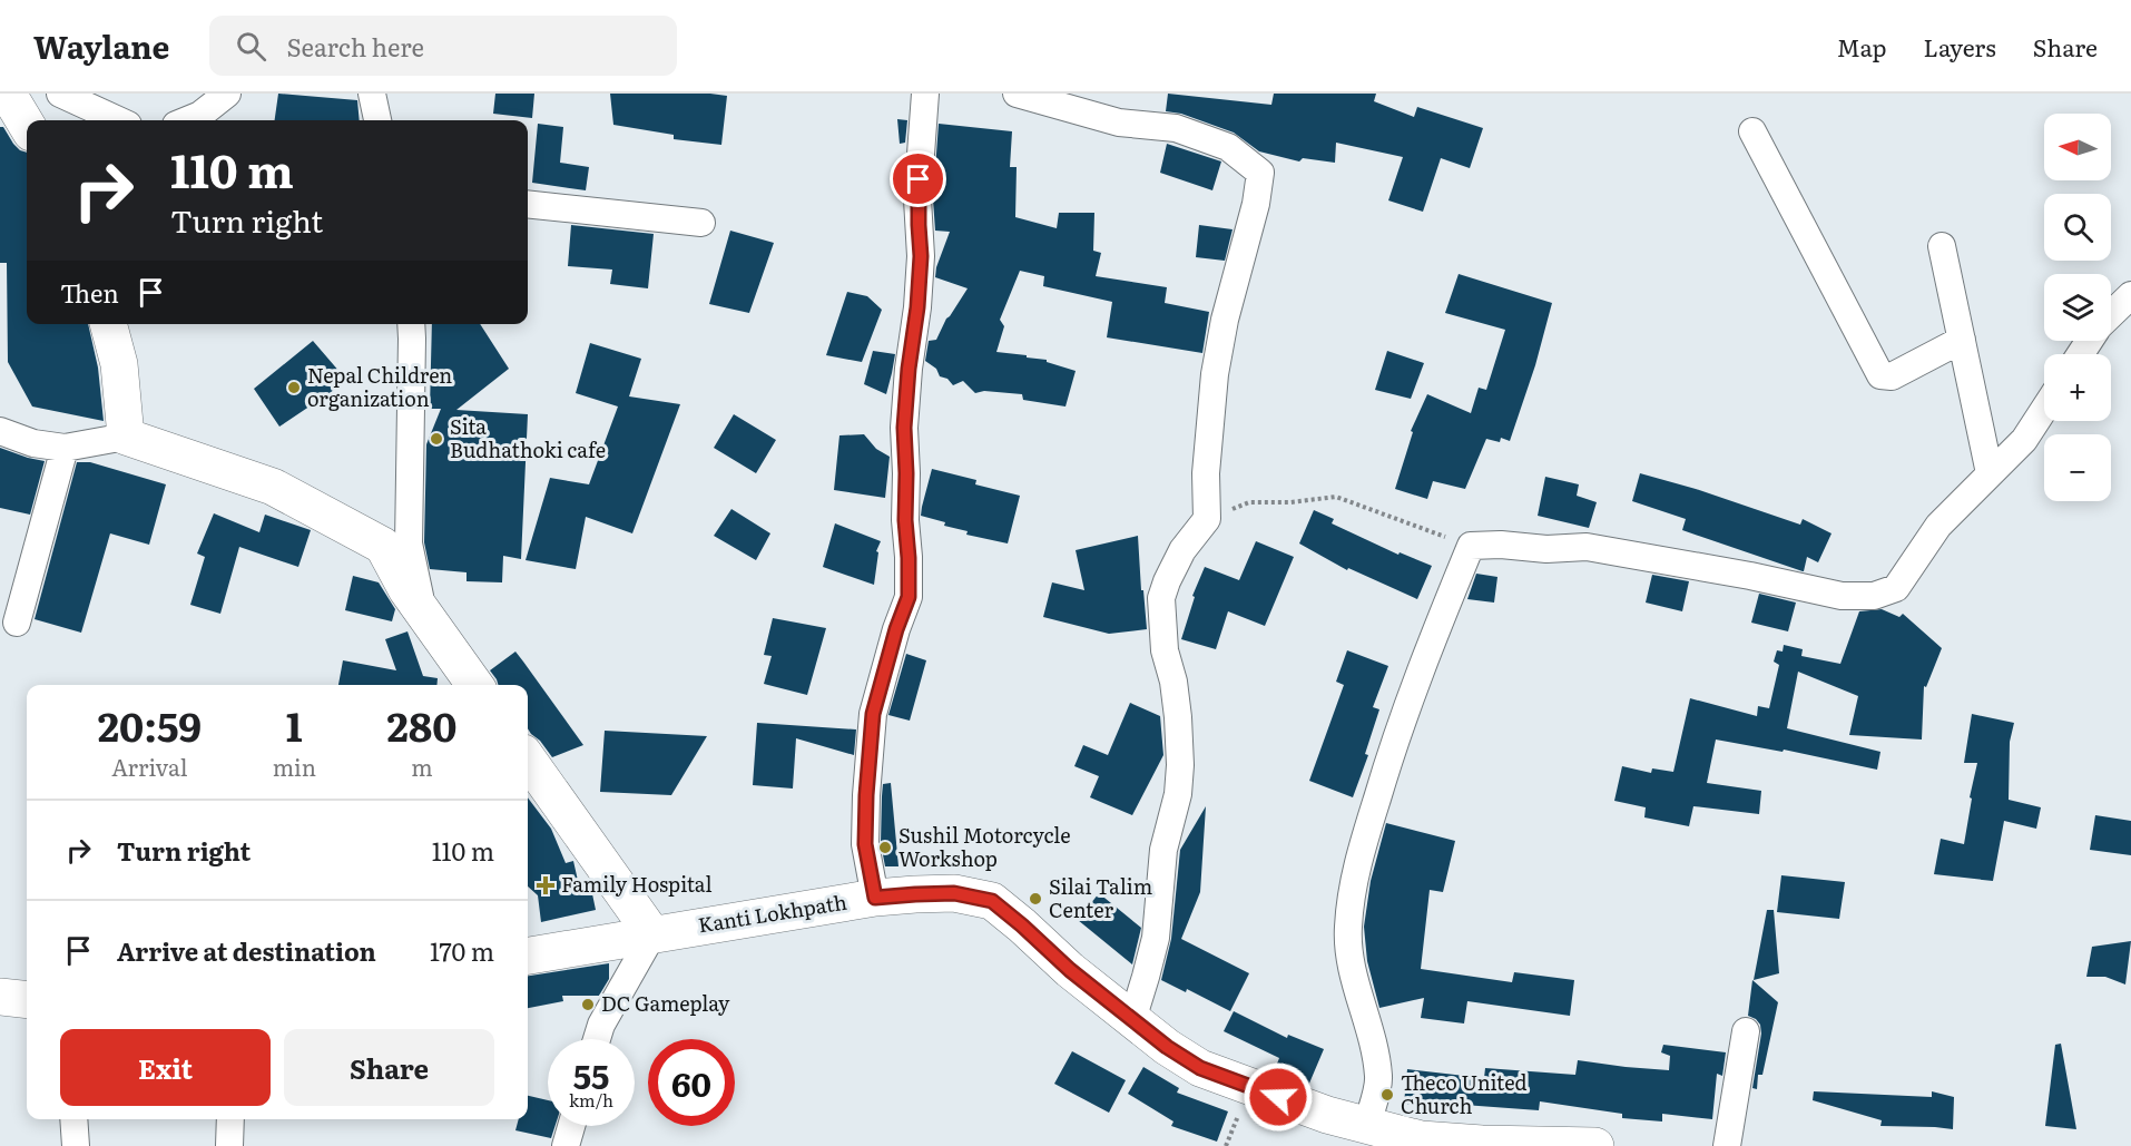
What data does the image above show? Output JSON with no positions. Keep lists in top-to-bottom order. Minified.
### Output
{"streets":{"main road":["Kanti Lokhpath"]},"places":{"other":["Nepal Children organization","Sita Budhathoki cafe","Sushil Motorcycle Workshop","Silai Talim Center","DC Gameplay","Theco United Church"],"health":["Family Hospital"]},"north":"left","page":{"header":"Waylane","search":"Search here","nav":["Map","Layers","Share"],"map_buttons":["+","−"],"turn":["110 m","Turn right"],"then":"Then","eta":["20:59","Arrival","1","min","280","m"],"list":[{"name":"Turn right","value":"110 m"},{"name":"Arrive at destination","value":"170 m"}],"buttons":["Exit","Share"],"speed":"55 km/h","limit":"60"}}
